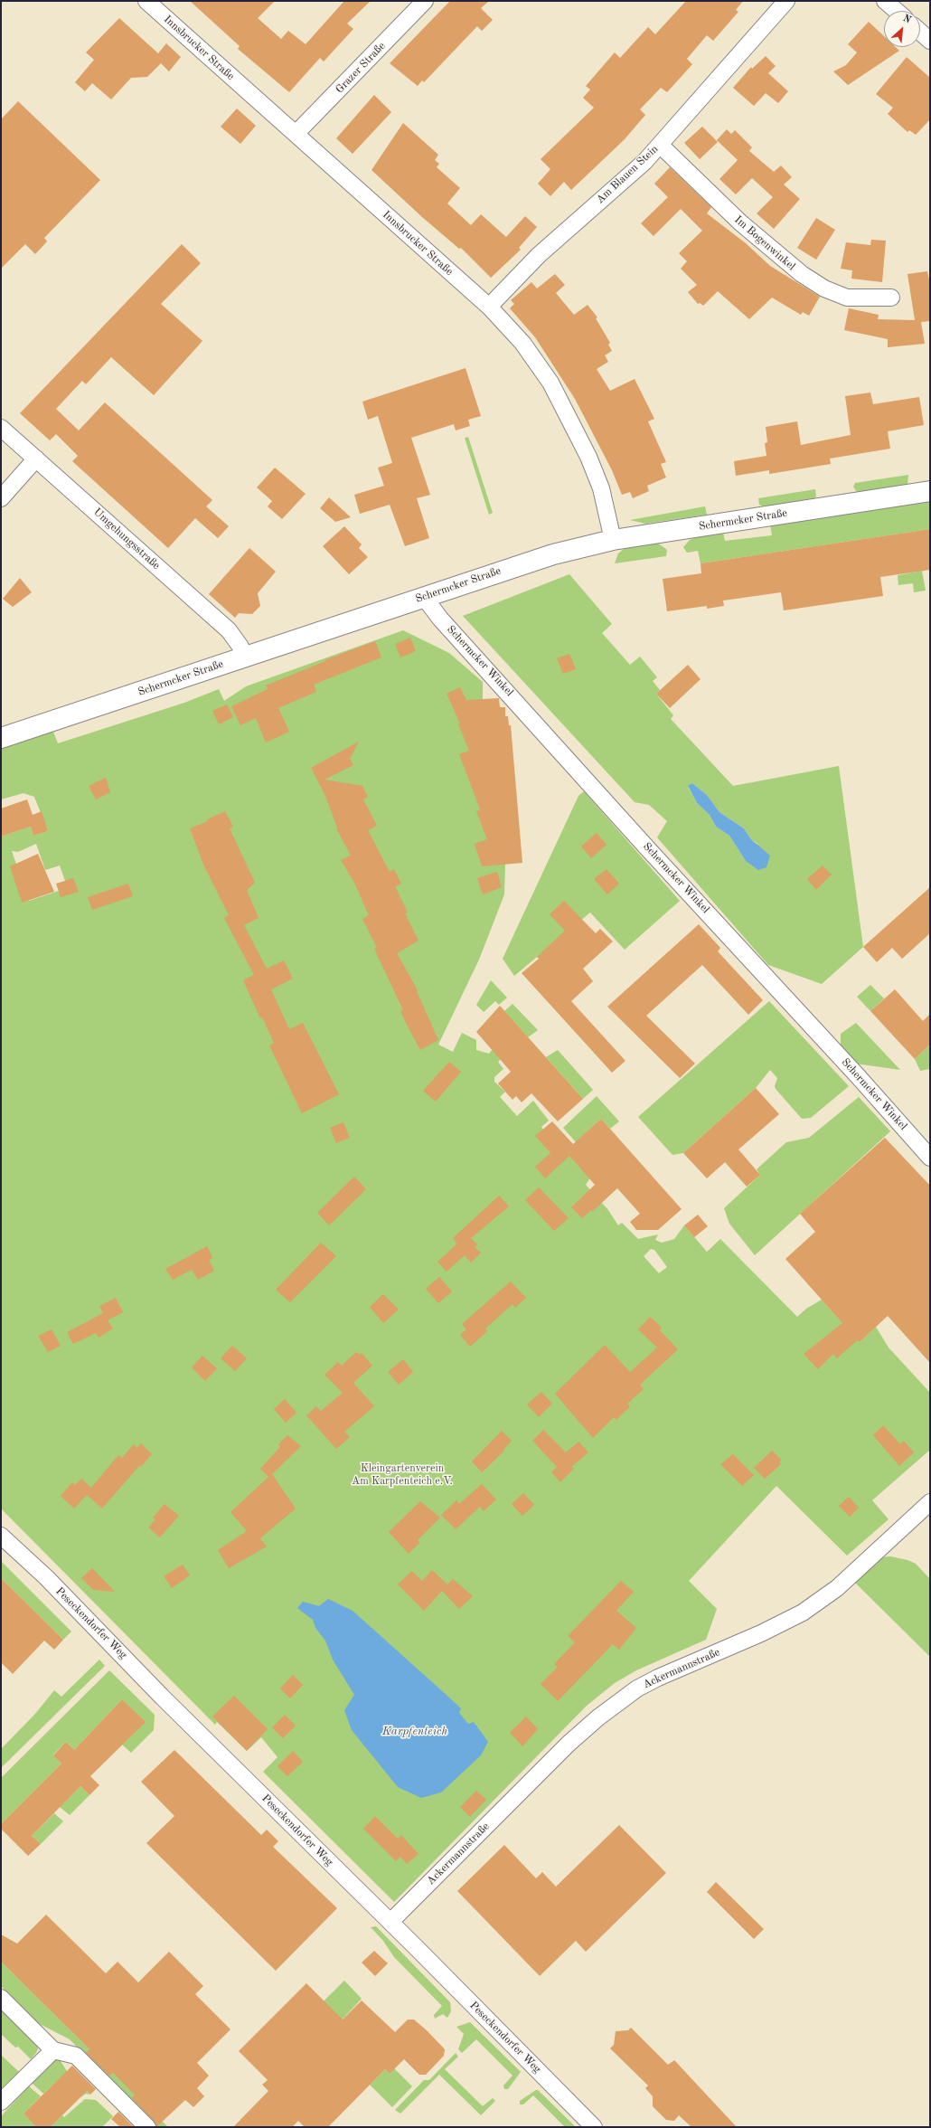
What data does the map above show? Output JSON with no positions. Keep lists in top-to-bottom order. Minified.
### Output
{"streets":{"main road":["Schermcker Straße"],"street":["Innsbrucker Straße","Grazer Straße","Am Blauen Stein","Im Bogenwinkel","Umgehungsstraße","Schermcker Winkel","Peseckendorfer Weg","Ackermannstraße"]},"crossings":[["Innsbrucker Straße","Grazer Straße"],["Innsbrucker Straße","Am Blauen Stein"],["Innsbrucker Straße","Schermcker Straße"],["Am Blauen Stein","Im Bogenwinkel"],["Schermcker Straße","Umgehungsstraße"],["Schermcker Straße","Schermcker Winkel"],["Peseckendorfer Weg","Ackermannstraße"]],"water":["Karpfenteich"],"parks":["Kleingartenverein Am Karpfenteich e.V."],"north":"top right"}
